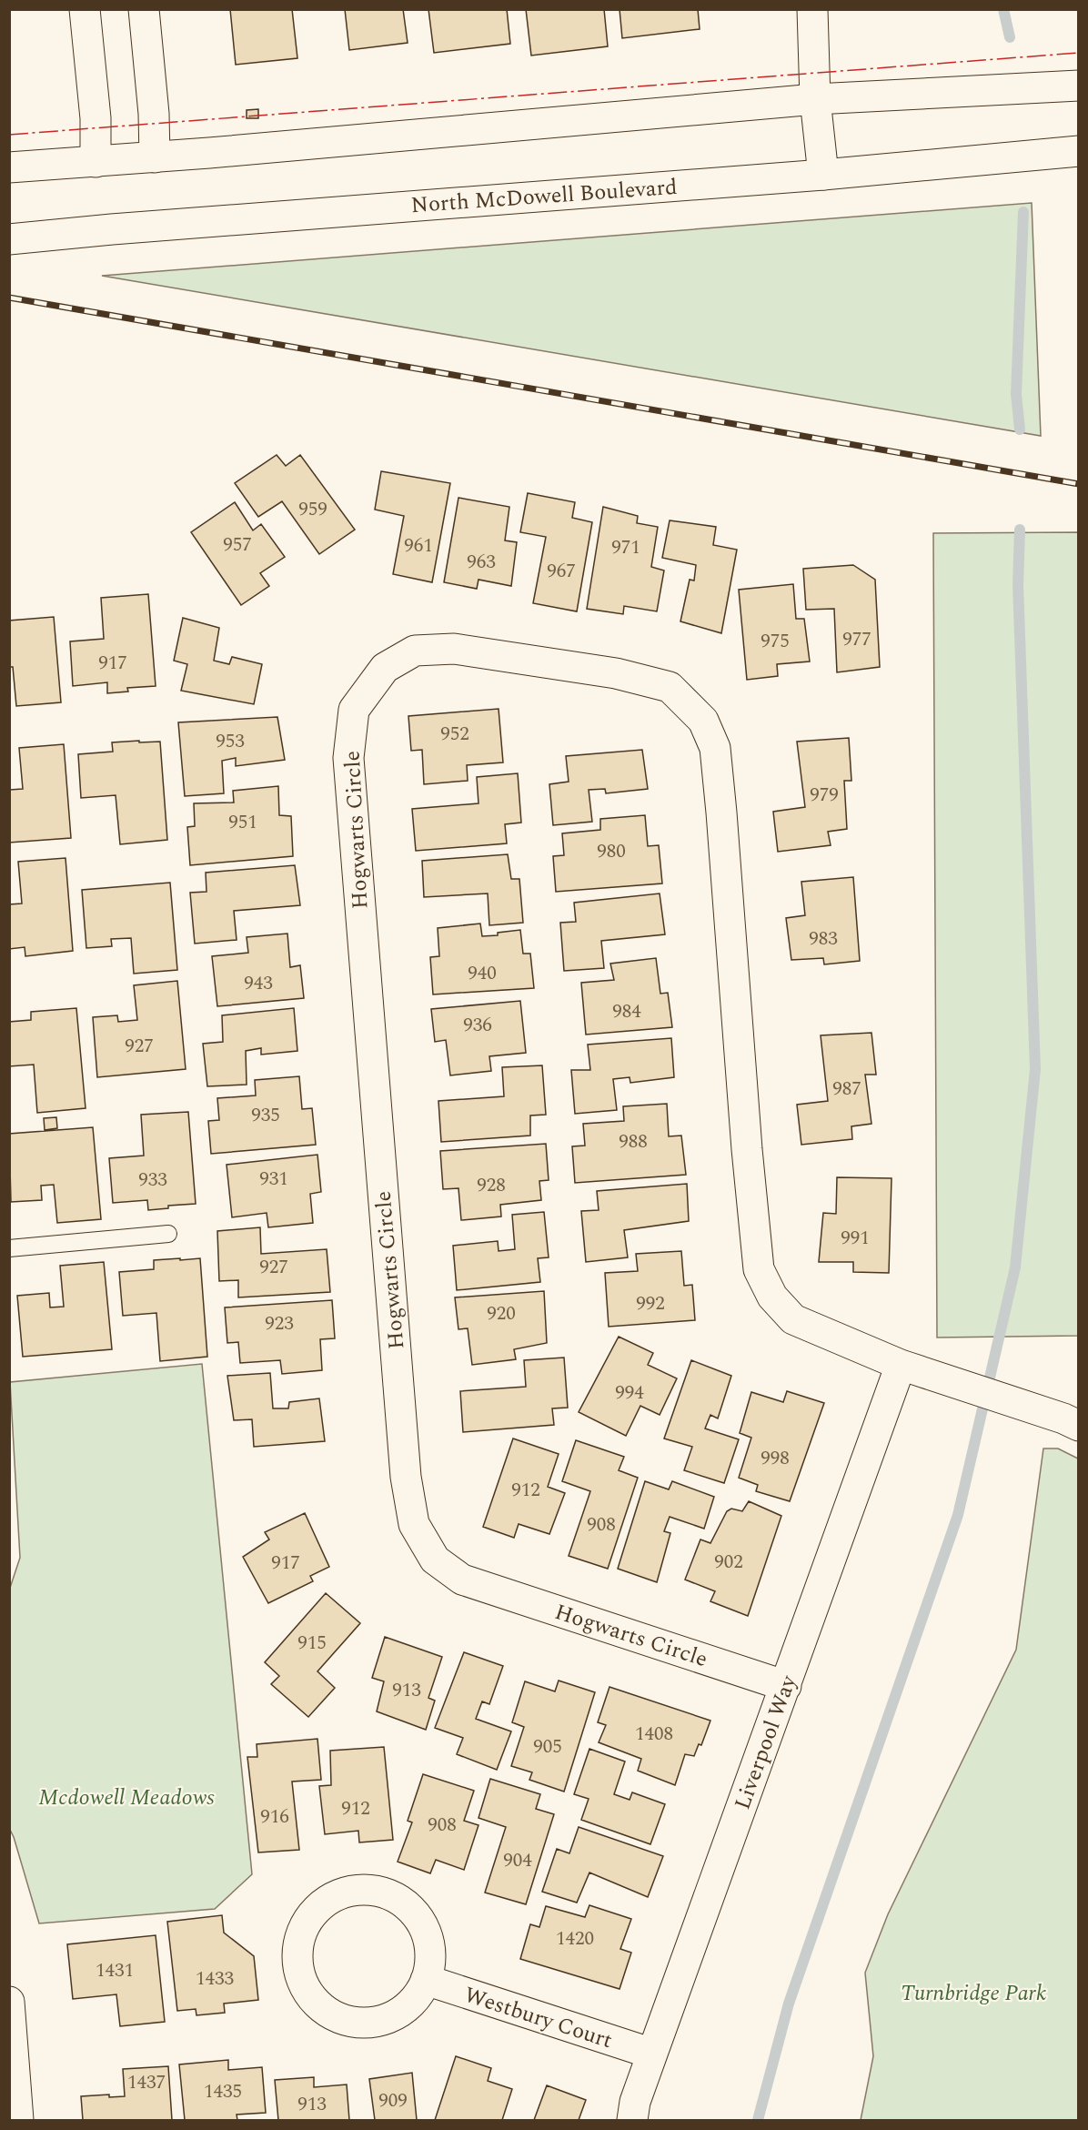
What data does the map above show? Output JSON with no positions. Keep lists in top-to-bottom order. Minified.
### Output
{"streets":{"street":["North McDowell Boulevard","Hogwarts Circle","Liverpool Way","Westbury Court"]},"crossings":[["Hogwarts Circle","Liverpool Way"],["Liverpool Way","Westbury Court"]],"parks":["Mcdowell Meadows","Turnbridge Park"],"house_numbers":["959","957","961","971","963","967","977","975","917","952","953","979","951","980","983","940","943","984","936","927","987","935","988","931","933","928","991","927","992","920","923","994","998","912","908","902","917","915","913","1408","905","912","916","908","904","1420","1431","1433","1437","1435","909","913"]}
